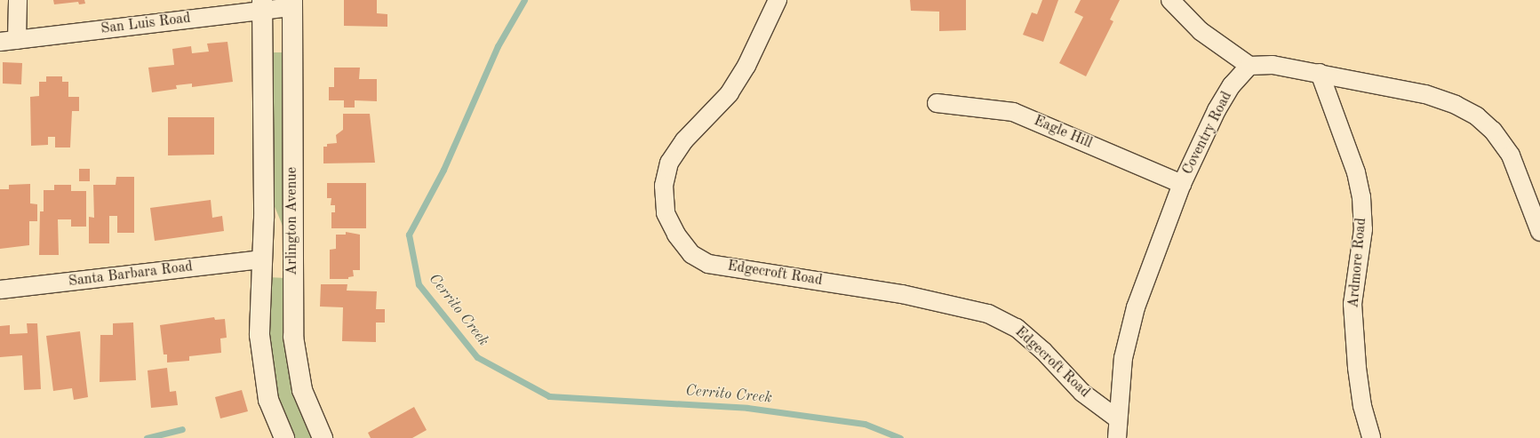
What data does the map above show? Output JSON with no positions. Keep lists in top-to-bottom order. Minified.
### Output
{"streets":{"main road":["Arlington Avenue"],"street":["San Luis Road","Eagle Hill","Coventry Road","Ardmore Road","Edgecroft Road","Santa Barbara Road"]},"crossings":[["San Luis Road","Arlington Avenue"],["Eagle Hill","Coventry Road"],["Coventry Road","Edgecroft Road"],["Arlington Avenue","Santa Barbara Road"]],"water":["Cerrito Creek"]}
